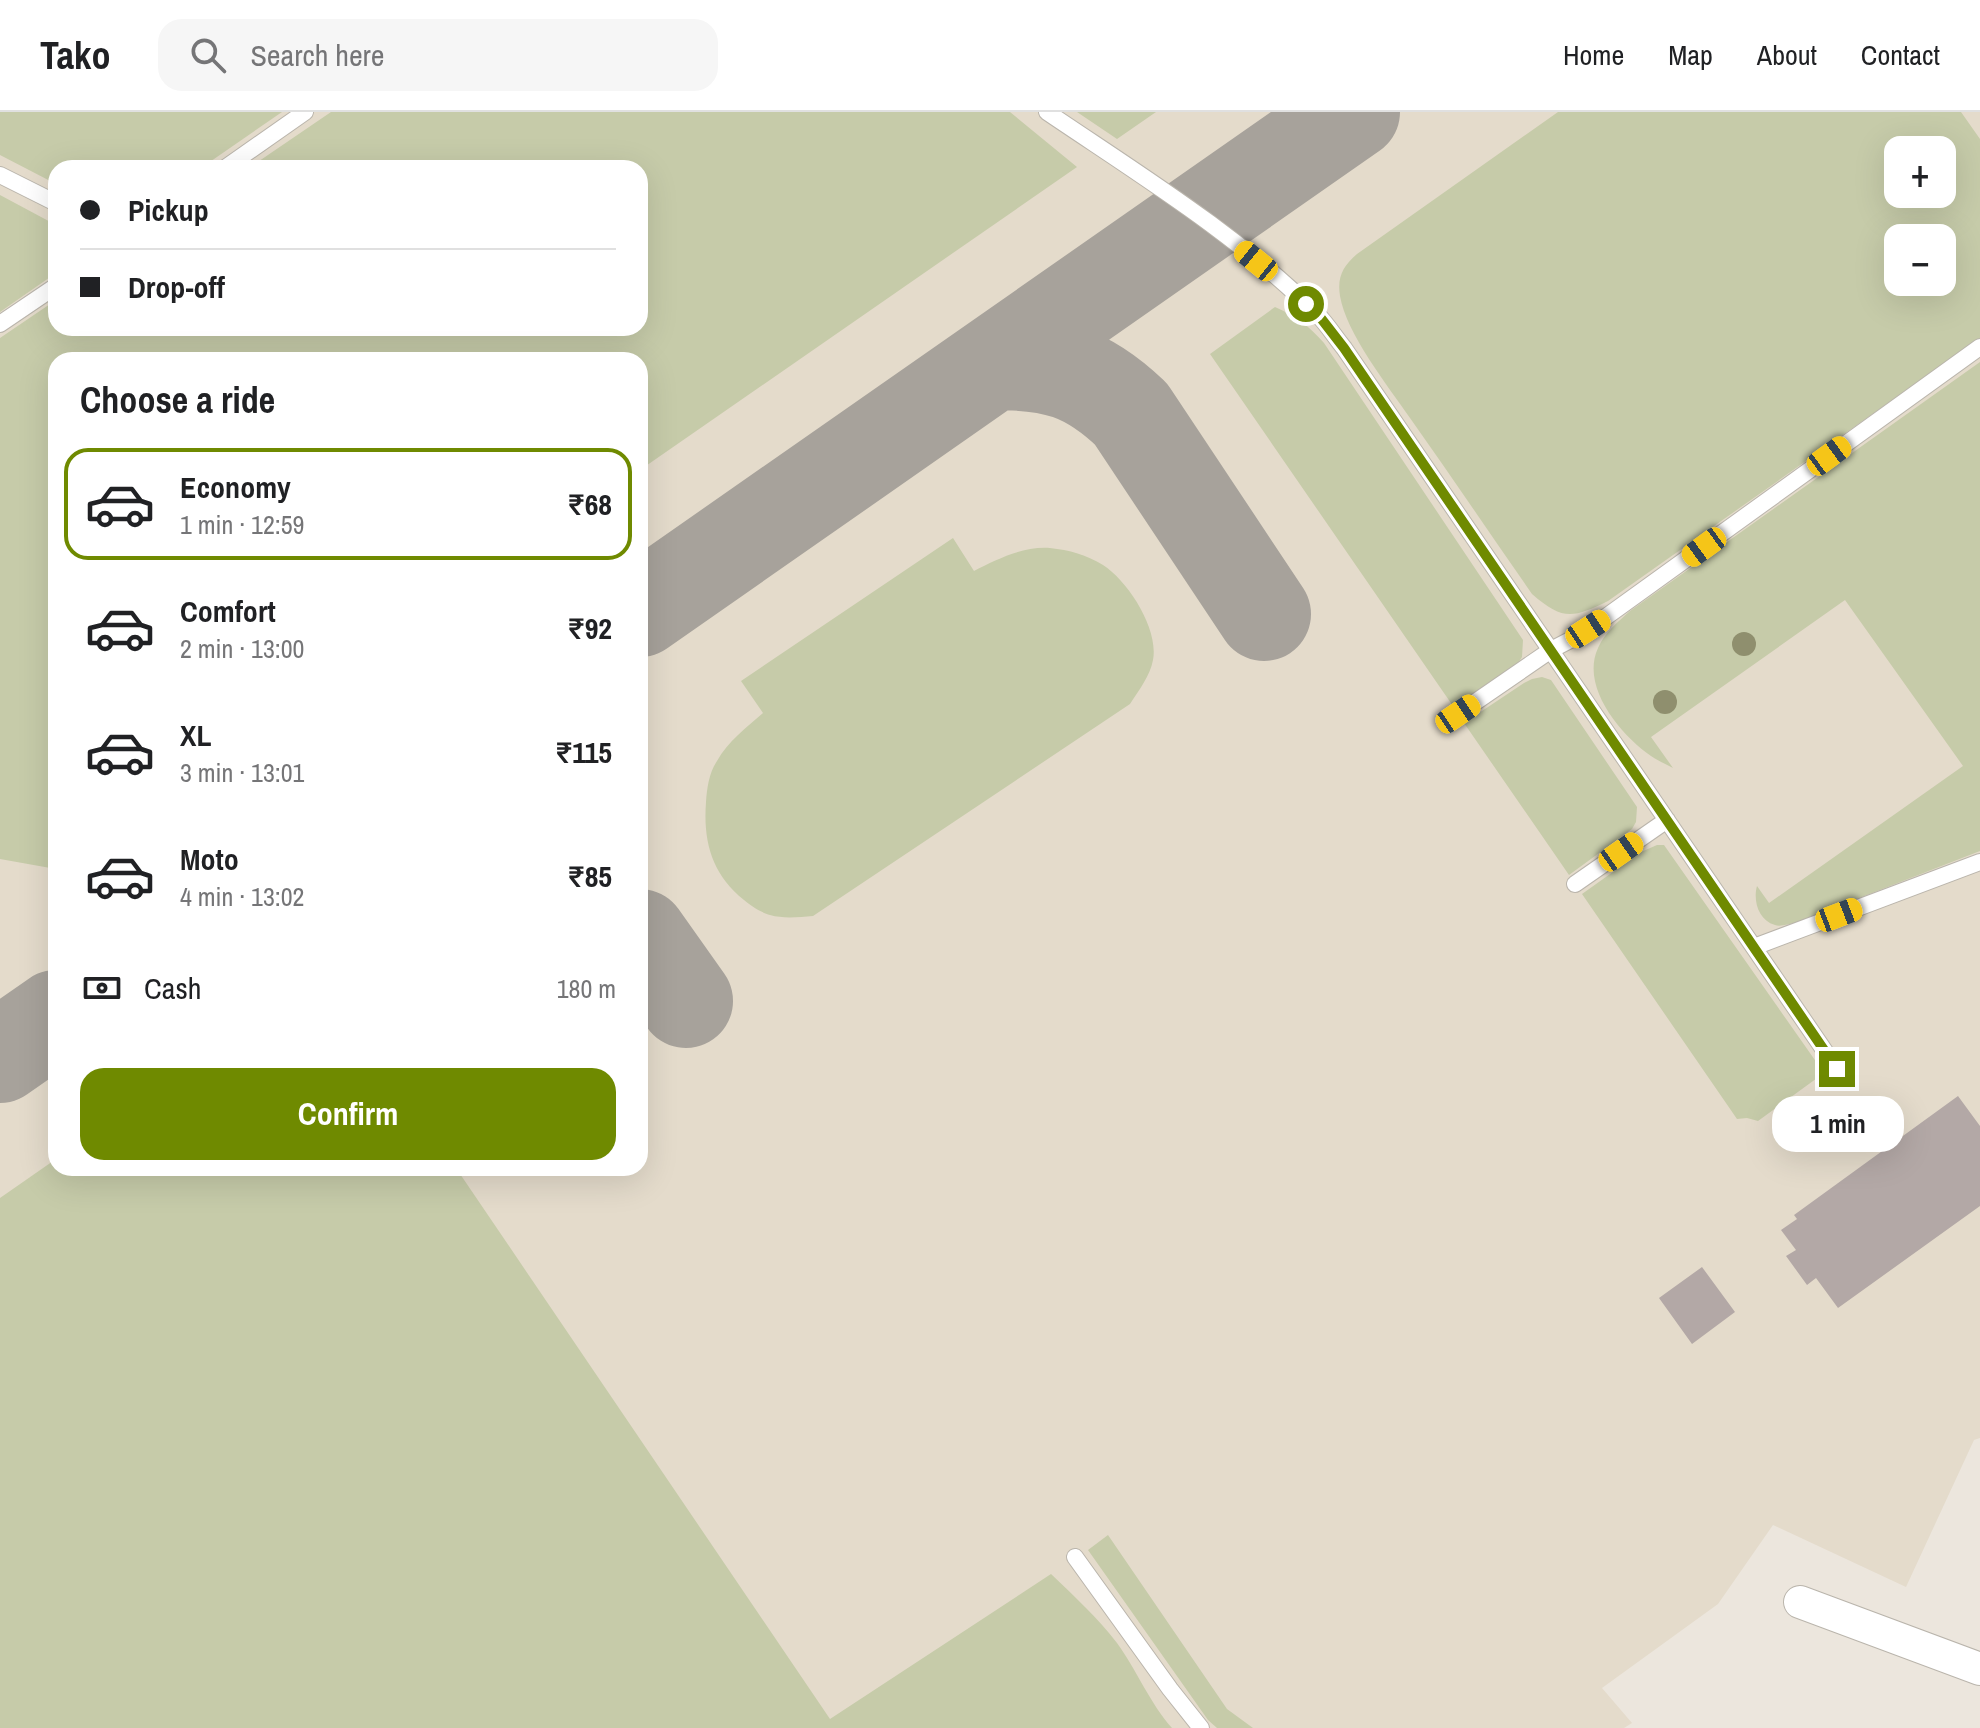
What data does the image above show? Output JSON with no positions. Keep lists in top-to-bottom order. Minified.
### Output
{"page":{"header":"Tako","search":"Search here","nav":["Home","Map","About","Contact"],"map_buttons":["+","−"],"banner":["Pickup","Drop-off"],"heading":"Choose a ride","list":[{"name":"Economy","note":"1 min · 12:59","value":"₹68"},{"name":"Comfort","note":"2 min · 13:00","value":"₹92"},{"name":"XL","note":"3 min · 13:01","value":"₹115"},{"name":"Moto","note":"4 min · 13:02","value":"₹85"}],"pay":["Cash","180 m"],"buttons":"Confirm","bubble":"1 min"}}
